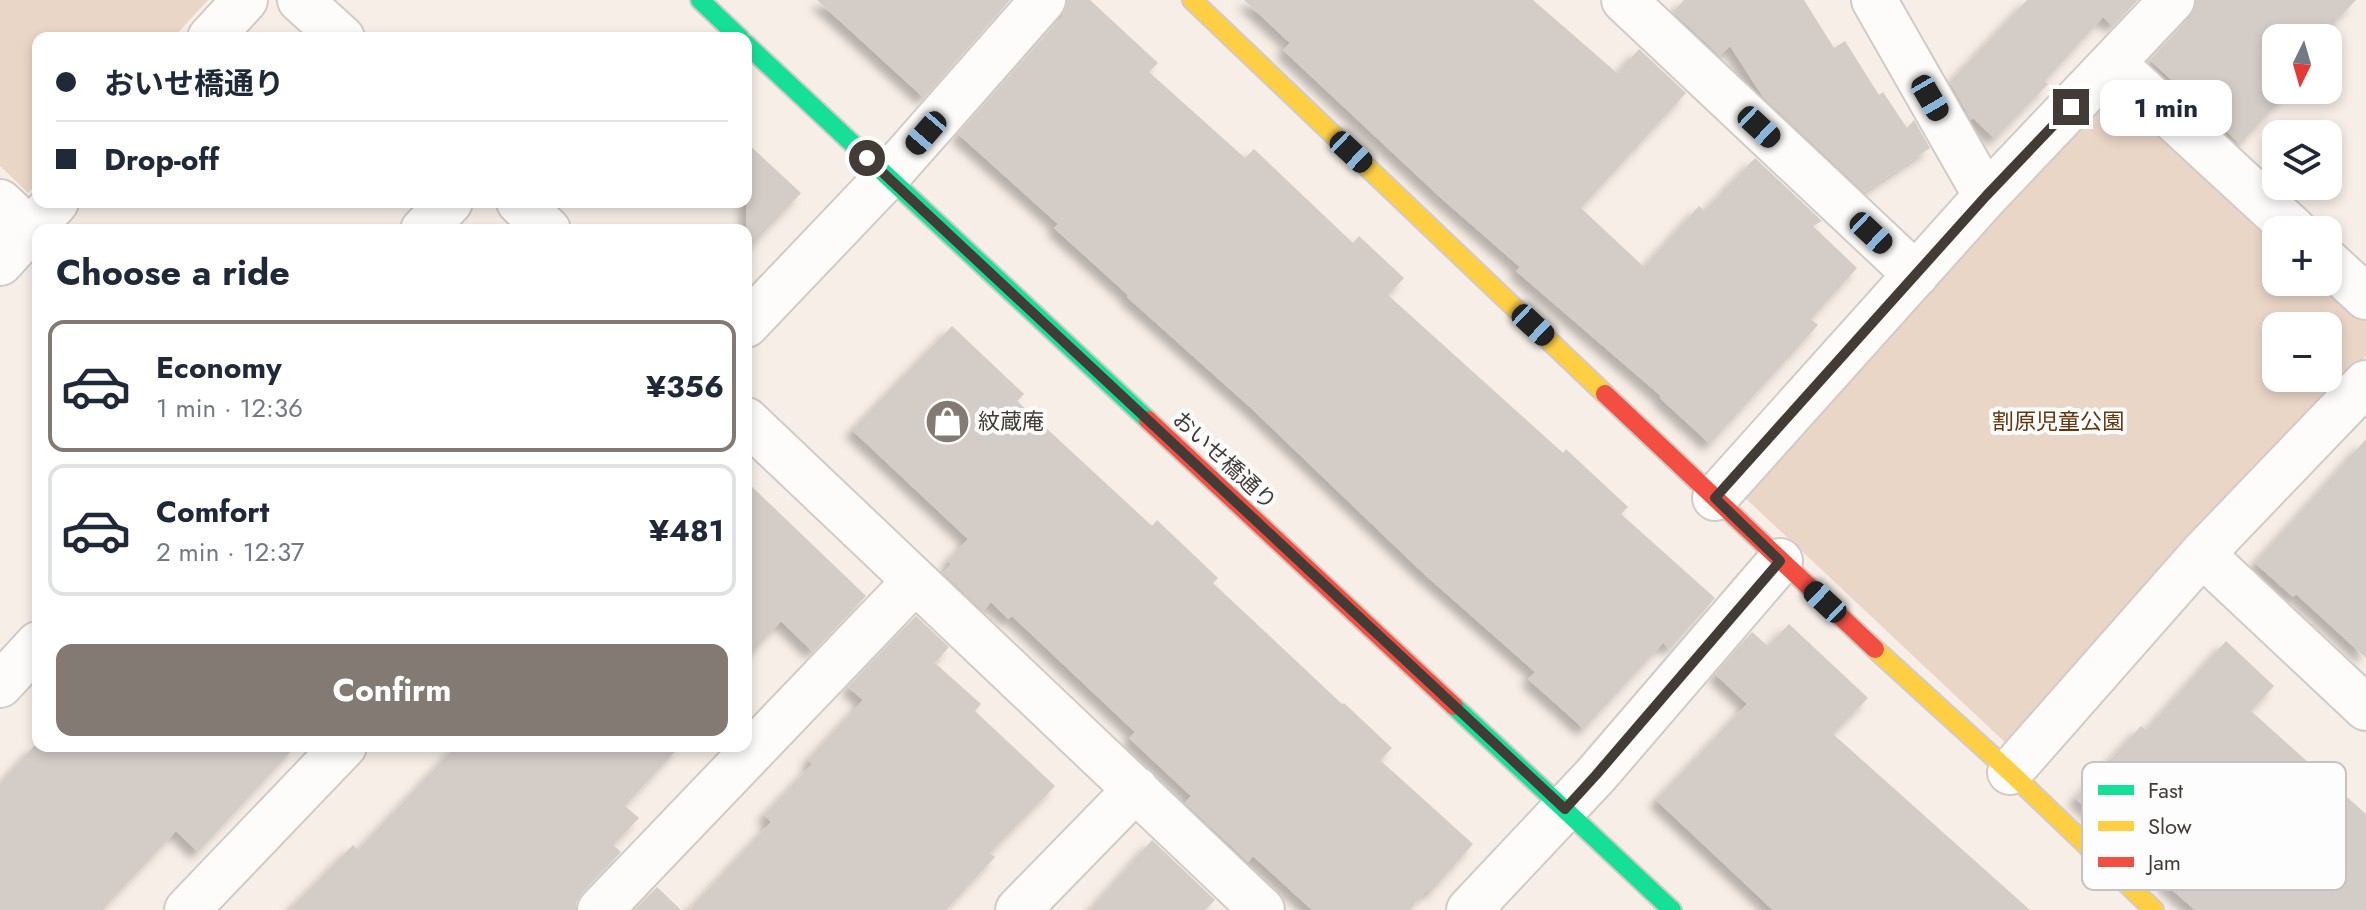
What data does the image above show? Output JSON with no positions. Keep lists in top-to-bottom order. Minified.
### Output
{"streets":{"street":["おいせ橋通り"]},"parks":["割原児童公園"],"places":{"shop":["紋蔵庵"]},"legend":["Fast","Slow","Jam"],"north":"bottom","page":{"map_buttons":["+","−"],"banner":["おいせ橋通り","Drop-off"],"bubble":"1 min","heading":"Choose a ride","list":[{"name":"Economy","note":"1 min · 12:36","value":"¥356"},{"name":"Comfort","note":"2 min · 12:37","value":"¥481"}],"buttons":"Confirm"}}
